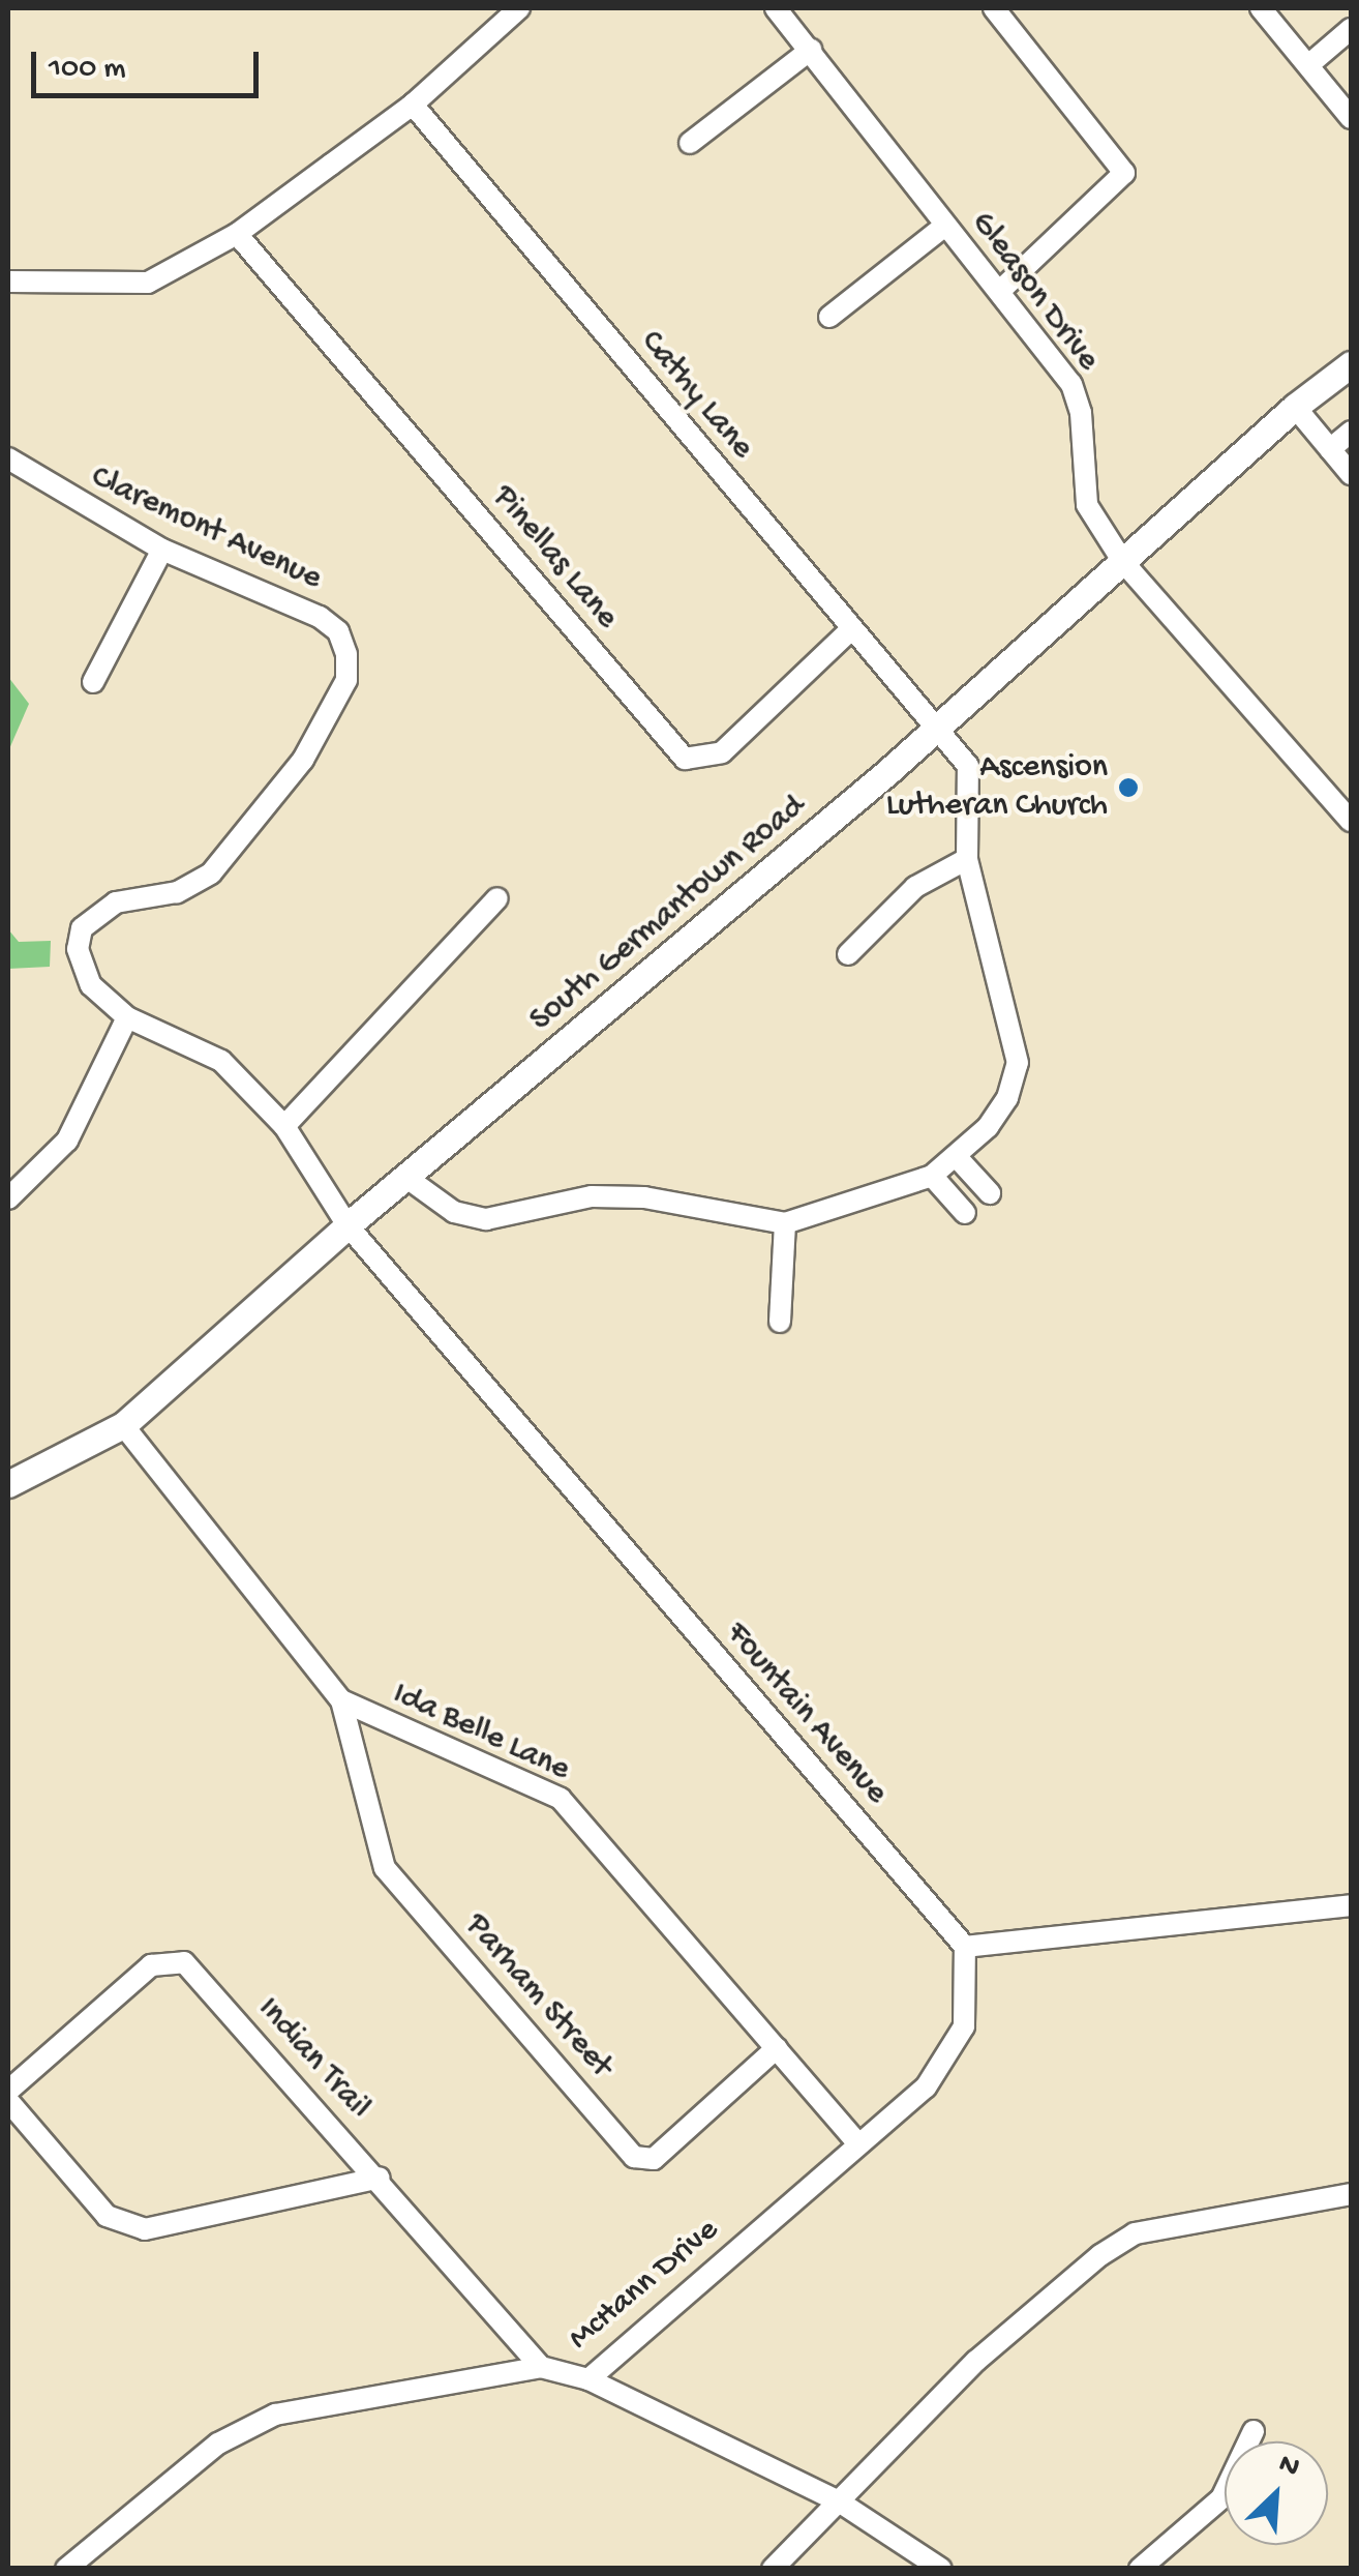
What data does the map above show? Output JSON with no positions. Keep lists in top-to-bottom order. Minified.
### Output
{"streets":{"main road":["South Germantown Road"],"street":["Gleason Drive","Cathy Lane","Claremont Avenue","Pinellas Lane","Fountain Avenue","Ida Belle Lane","Parham Street","Indian Trail","McHann Drive"]},"crossings":[["Gleason Drive","South Germantown Road"],["Cathy Lane","Pinellas Lane"],["Cathy Lane","South Germantown Road"],["Claremont Avenue","South Germantown Road"],["Claremont Avenue","Fountain Avenue"],["South Germantown Road","Fountain Avenue"],["South Germantown Road","Ida Belle Lane"],["Fountain Avenue","McHann Drive"],["Ida Belle Lane","Parham Street"],["Ida Belle Lane","McHann Drive"],["Indian Trail","McHann Drive"]],"places":["Ascension Lutheran Church"],"scale_bar":"100 m","north":"top right"}
